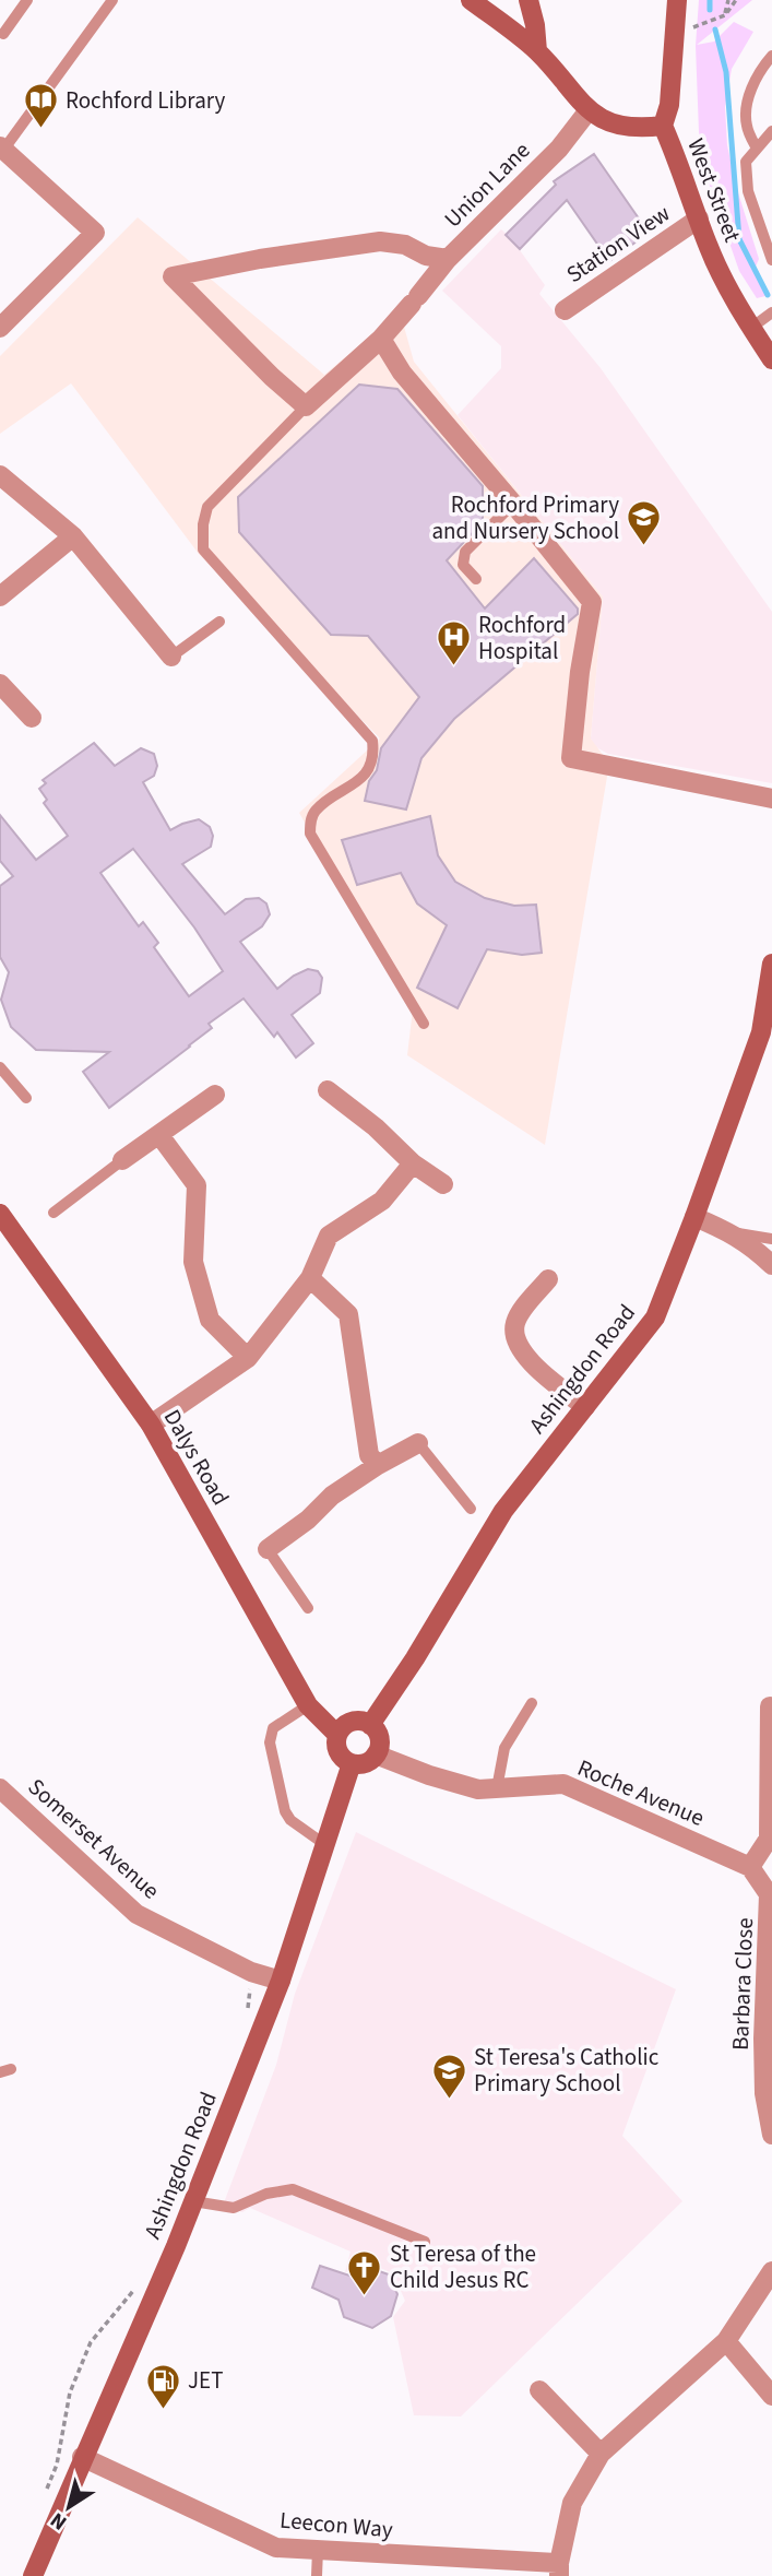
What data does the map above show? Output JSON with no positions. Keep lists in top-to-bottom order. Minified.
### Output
{"streets":{"street":["Union Lane","West Street","Station View","Ashingdon Road","Dalys Road","Roche Avenue","Somerset Avenue","Barbara Close","Leecon Way"]},"crossings":[["Union Lane","West Street"],["West Street","Station View"],["Ashingdon Road","Dalys Road"],["Ashingdon Road","Roche Avenue"],["Ashingdon Road","Somerset Avenue"],["Ashingdon Road","Leecon Way"],["Dalys Road","Roche Avenue"],["Roche Avenue","Barbara Close"]],"places":{"library":["Rochford Library"],"school or university":["Rochford Primary and Nursery School","St Teresa's Catholic Primary School"],"hospital":["Rochford Hospital"],"church":["St Teresa of the Child Jesus RC"],"fuel station":["JET"]},"north":"bottom left"}
